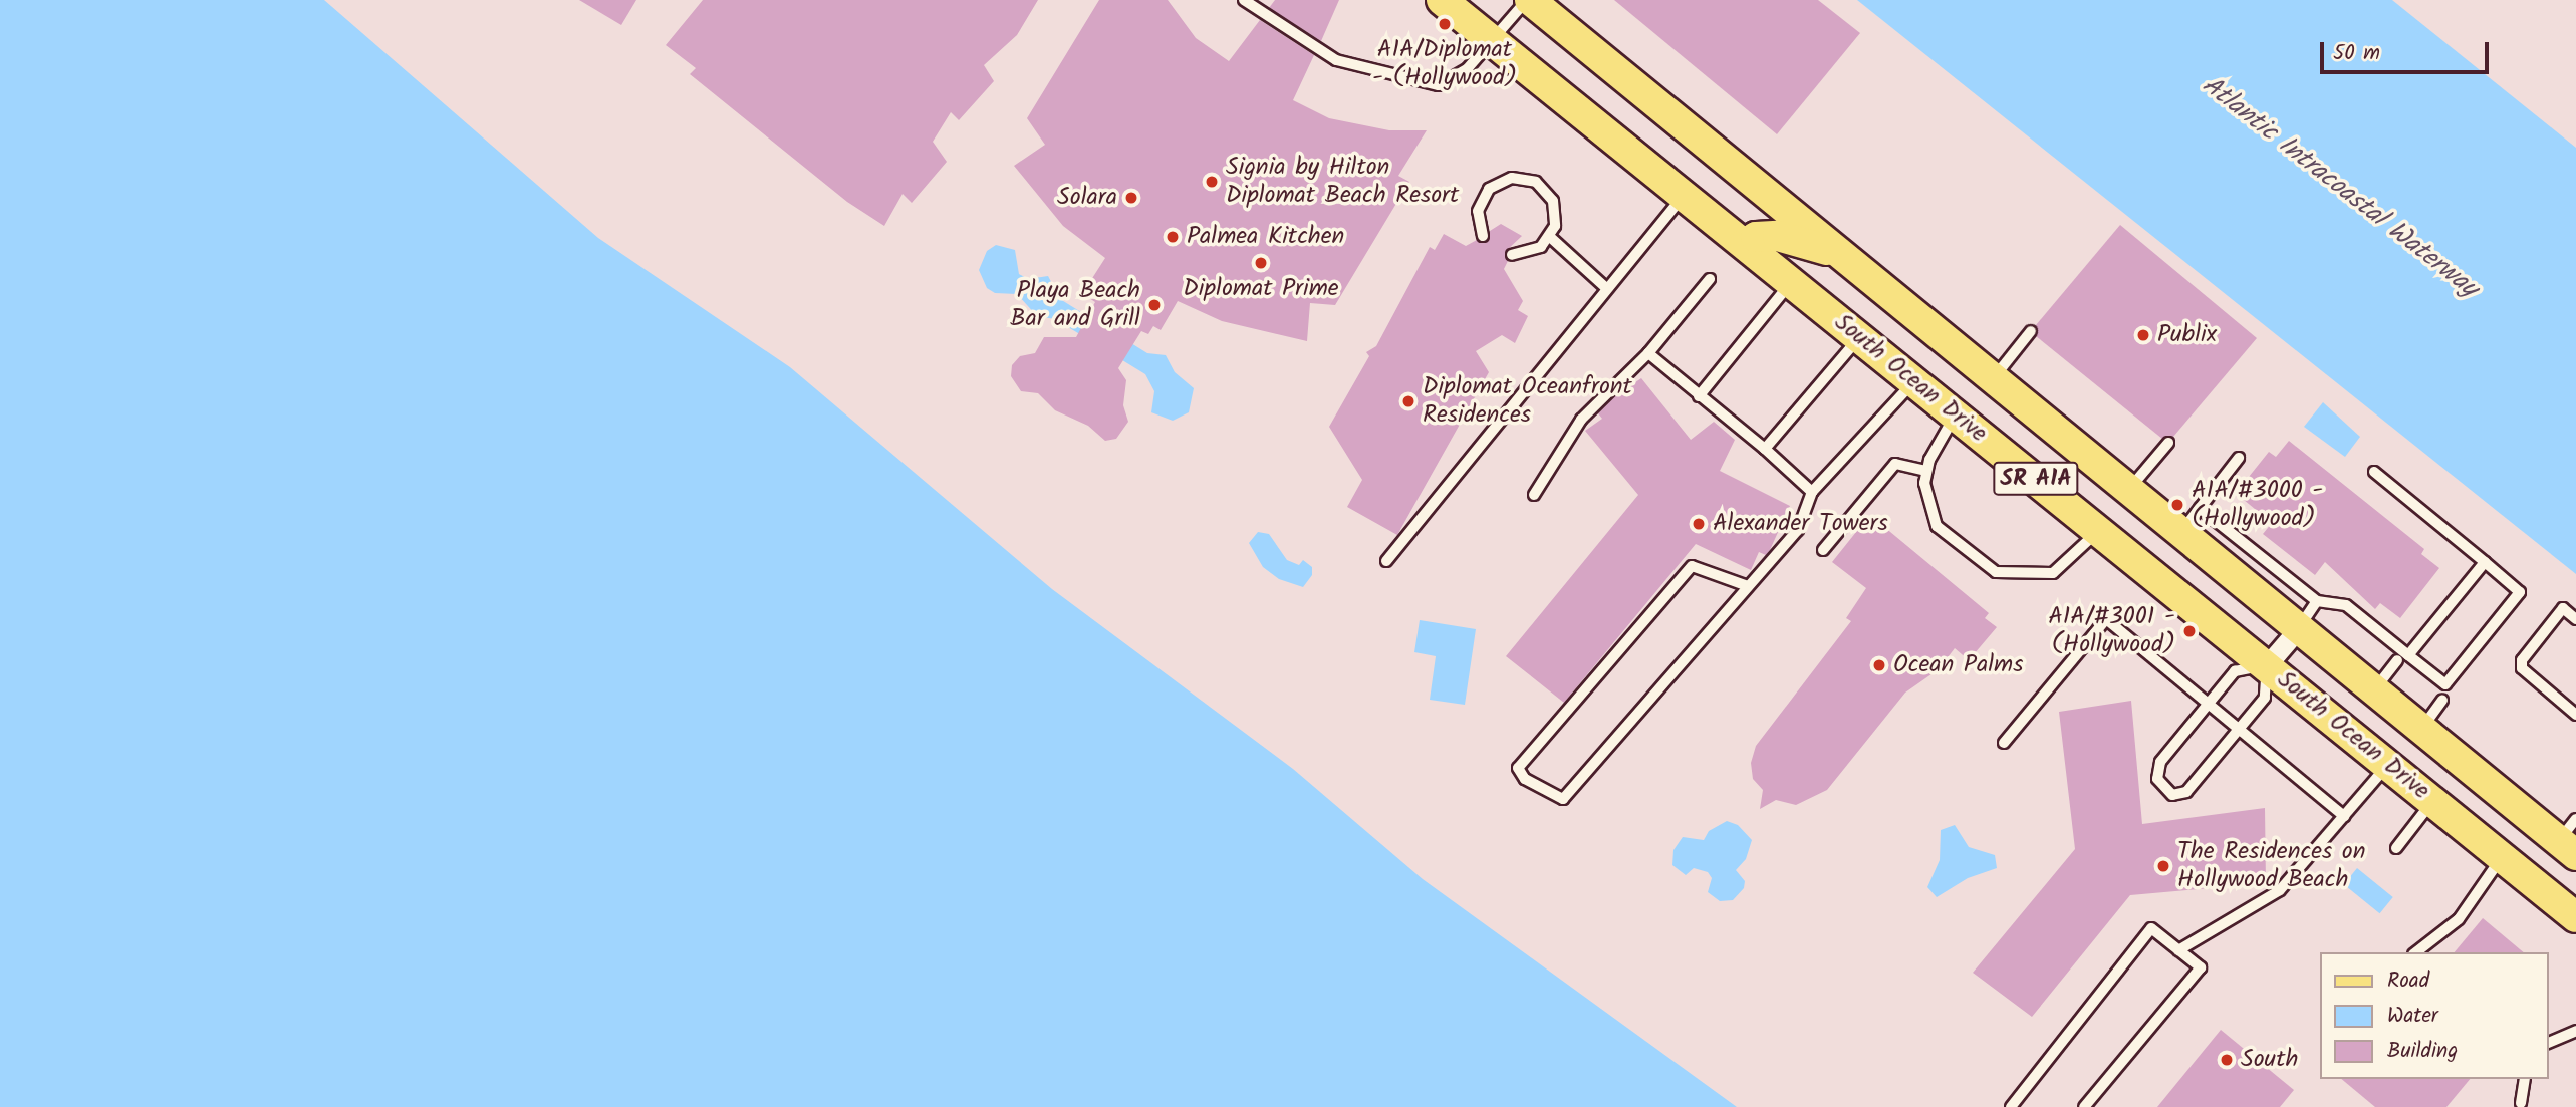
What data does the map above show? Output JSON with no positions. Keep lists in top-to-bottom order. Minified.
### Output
{"streets":{"main road":["South Ocean Drive","SR A1A"]},"water":["Atlantic Intracoastal Waterway"],"places":["A1A/Diplomat - (Hollywood)","Signia by Hilton Diplomat Beach Resort","Solara","Palmea Kitchen","Diplomat Prime","Playa Beach Bar and Grill","Publix","Diplomat Oceanfront Residences","A1A/#3000 - (Hollywood)","Alexander Towers","A1A/#3001 - (Hollywood)","Ocean Palms","The Residences on Hollywood Beach","South"],"legend":["Road","Water","Building"],"scale_bar":"50 m"}
